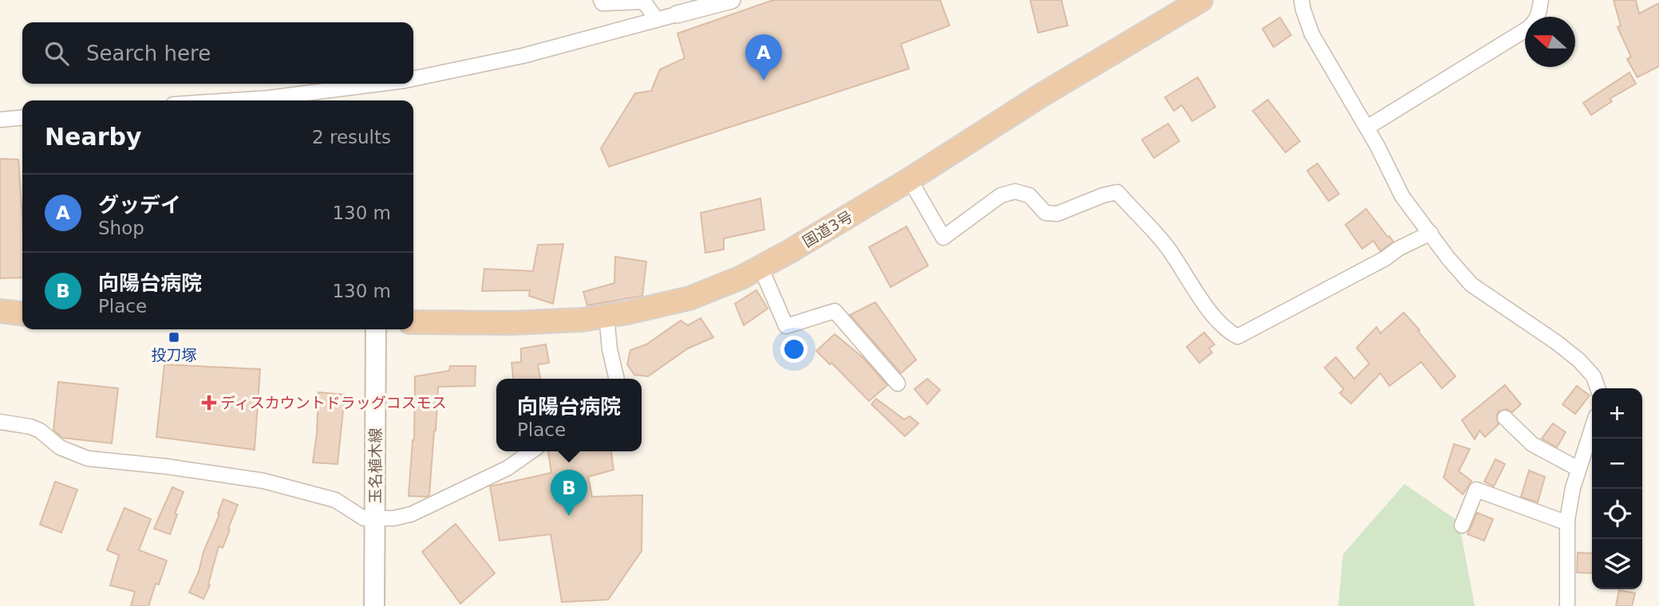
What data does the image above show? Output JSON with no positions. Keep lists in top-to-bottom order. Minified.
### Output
{"streets":{"highway":["国道3号"],"main road":["玉名植木線"]},"places":{"transit":["投刀塚"],"health":["ディスカウントドラッグコスモス"]},"north":"left","page":{"search":"Search here","pins":["A","B"],"heading":["Nearby","2 results"],"list":[{"mark":"A","name":"グッデイ","note":"Shop","value":"130 m"},{"mark":"B","name":"向陽台病院","note":"Place","value":"130 m"}],"popup":["向陽台病院","Place"],"map_buttons":["+","−"]}}
